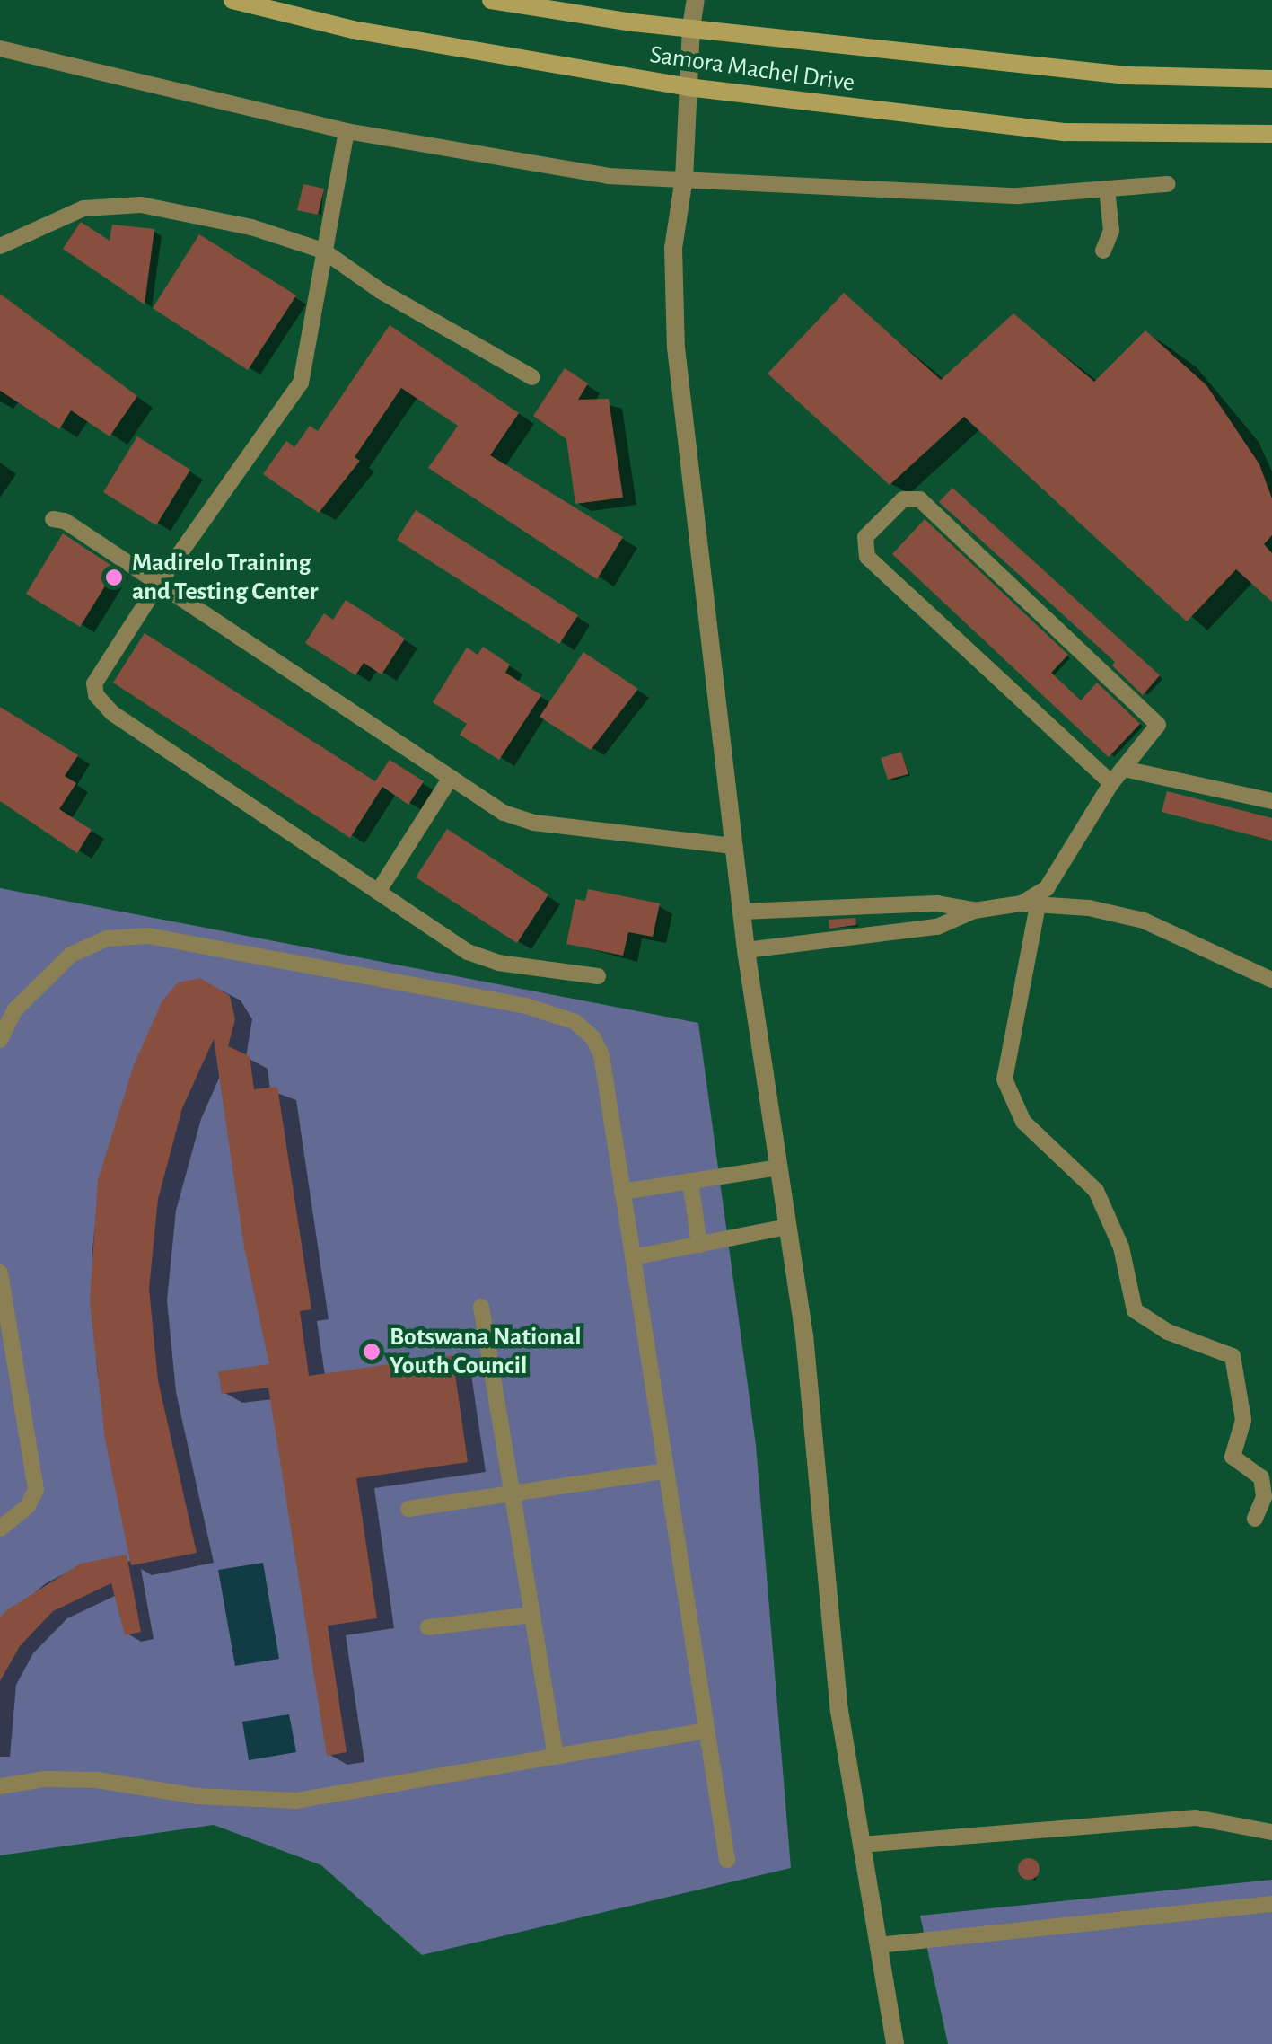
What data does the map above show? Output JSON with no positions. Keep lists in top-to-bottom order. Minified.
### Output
{"streets":{"main road":["Samora Machel Drive"]},"places":["Madirelo Training and Testing Center","Botswana National Youth Council"]}
